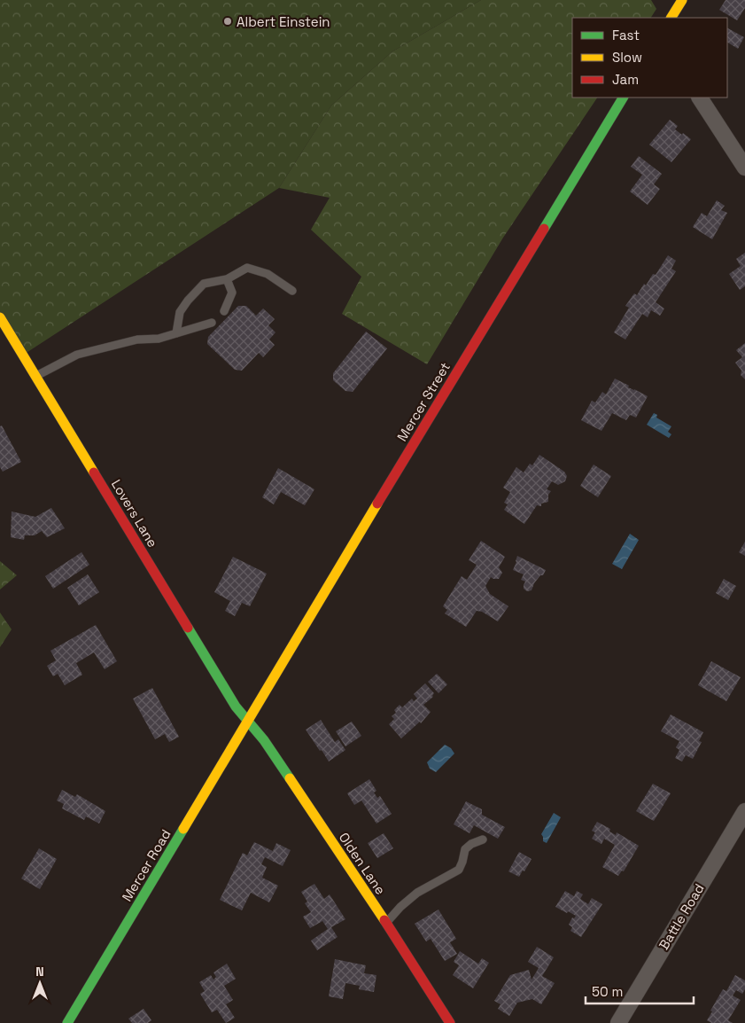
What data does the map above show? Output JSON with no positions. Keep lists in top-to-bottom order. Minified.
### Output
{"streets":{"main road":["Mercer Street","Lovers Lane","Olden Lane","Mercer Road"],"street":["Battle Road"]},"crossings":[["Mercer Street","Lovers Lane"],["Mercer Street","Olden Lane"],["Mercer Street","Mercer Road"],["Lovers Lane","Olden Lane"],["Lovers Lane","Mercer Road"],["Olden Lane","Mercer Road"]],"places":["Albert Einstein"],"legend":["Fast","Slow","Jam"],"scale_bar":"50 m","north":"top"}
